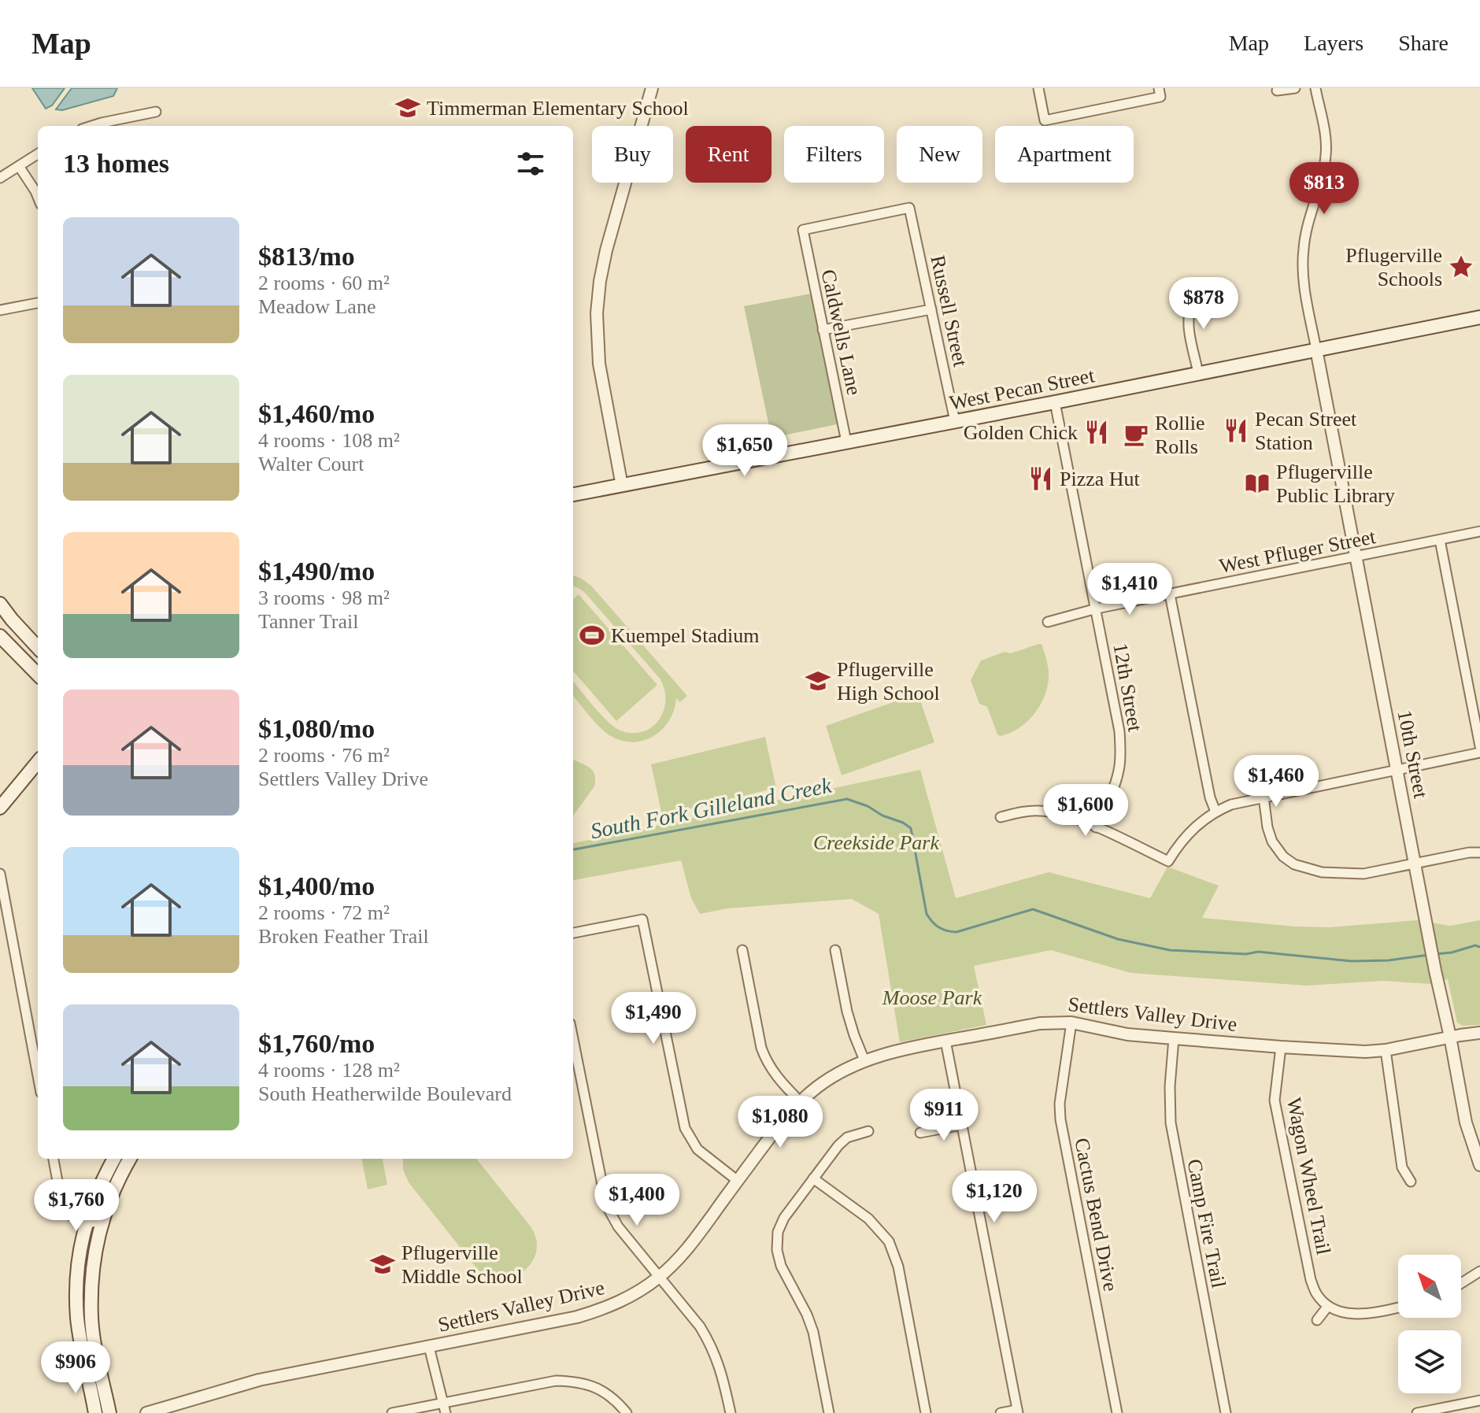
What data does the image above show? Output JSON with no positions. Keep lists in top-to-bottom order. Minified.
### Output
{"streets":{"main road":["West Pecan Street"],"street":["Russell Street","Caldwells Lane","West Pfluger Street","12th Street","10th Street","Settlers Valley Drive","Wagon Wheel Trail","Cactus Bend Drive","Camp Fire Trail"]},"crossings":[["Russell Street","Caldwells Lane"],["Russell Street","West Pecan Street"],["Caldwells Lane","West Pecan Street"],["West Pecan Street","12th Street"],["West Pecan Street","10th Street"],["West Pfluger Street","12th Street"],["West Pfluger Street","10th Street"],["10th Street","Settlers Valley Drive"],["Settlers Valley Drive","Wagon Wheel Trail"],["Settlers Valley Drive","Cactus Bend Drive"],["Settlers Valley Drive","Camp Fire Trail"]],"water":["South Fork Gilleland Creek"],"parks":["Creekside Park","Moose Park"],"places":{"school or university":["Timmerman Elementary School","Pflugerville High School","Pflugerville Middle School"],"place":["Pflugerville Schools"],"restaurant":["Pecan Street Station","Golden Chick","Pizza Hut"],"cafe":["Rollie Rolls"],"library":["Pflugerville Public Library"],"sports":["Kuempel Stadium"]},"north":"top left","page":{"header":"Map","nav":["Map","Layers","Share"],"chip":["Buy","Rent","Filters","New","Apartment"],"heading":"13 homes","price":["$813","$878","$1,650","$1,410","$1,460","$1,600","$1,490","$911","$1,080","$1,120","$1,400","$1,760","$906"],"list":[{"name":"$813/mo","note":"2 rooms · 60 m² · Meadow Lane"},{"name":"$1,460/mo","note":"4 rooms · 108 m² · Walter Court"},{"name":"$1,490/mo","note":"3 rooms · 98 m² · Tanner Trail"},{"name":"$1,080/mo","note":"2 rooms · 76 m² · Settlers Valley Drive"},{"name":"$1,400/mo","note":"2 rooms · 72 m² · Broken Feather Trail"},{"name":"$1,760/mo","note":"4 rooms · 128 m² · South Heatherwilde Boulevard"}]}}
